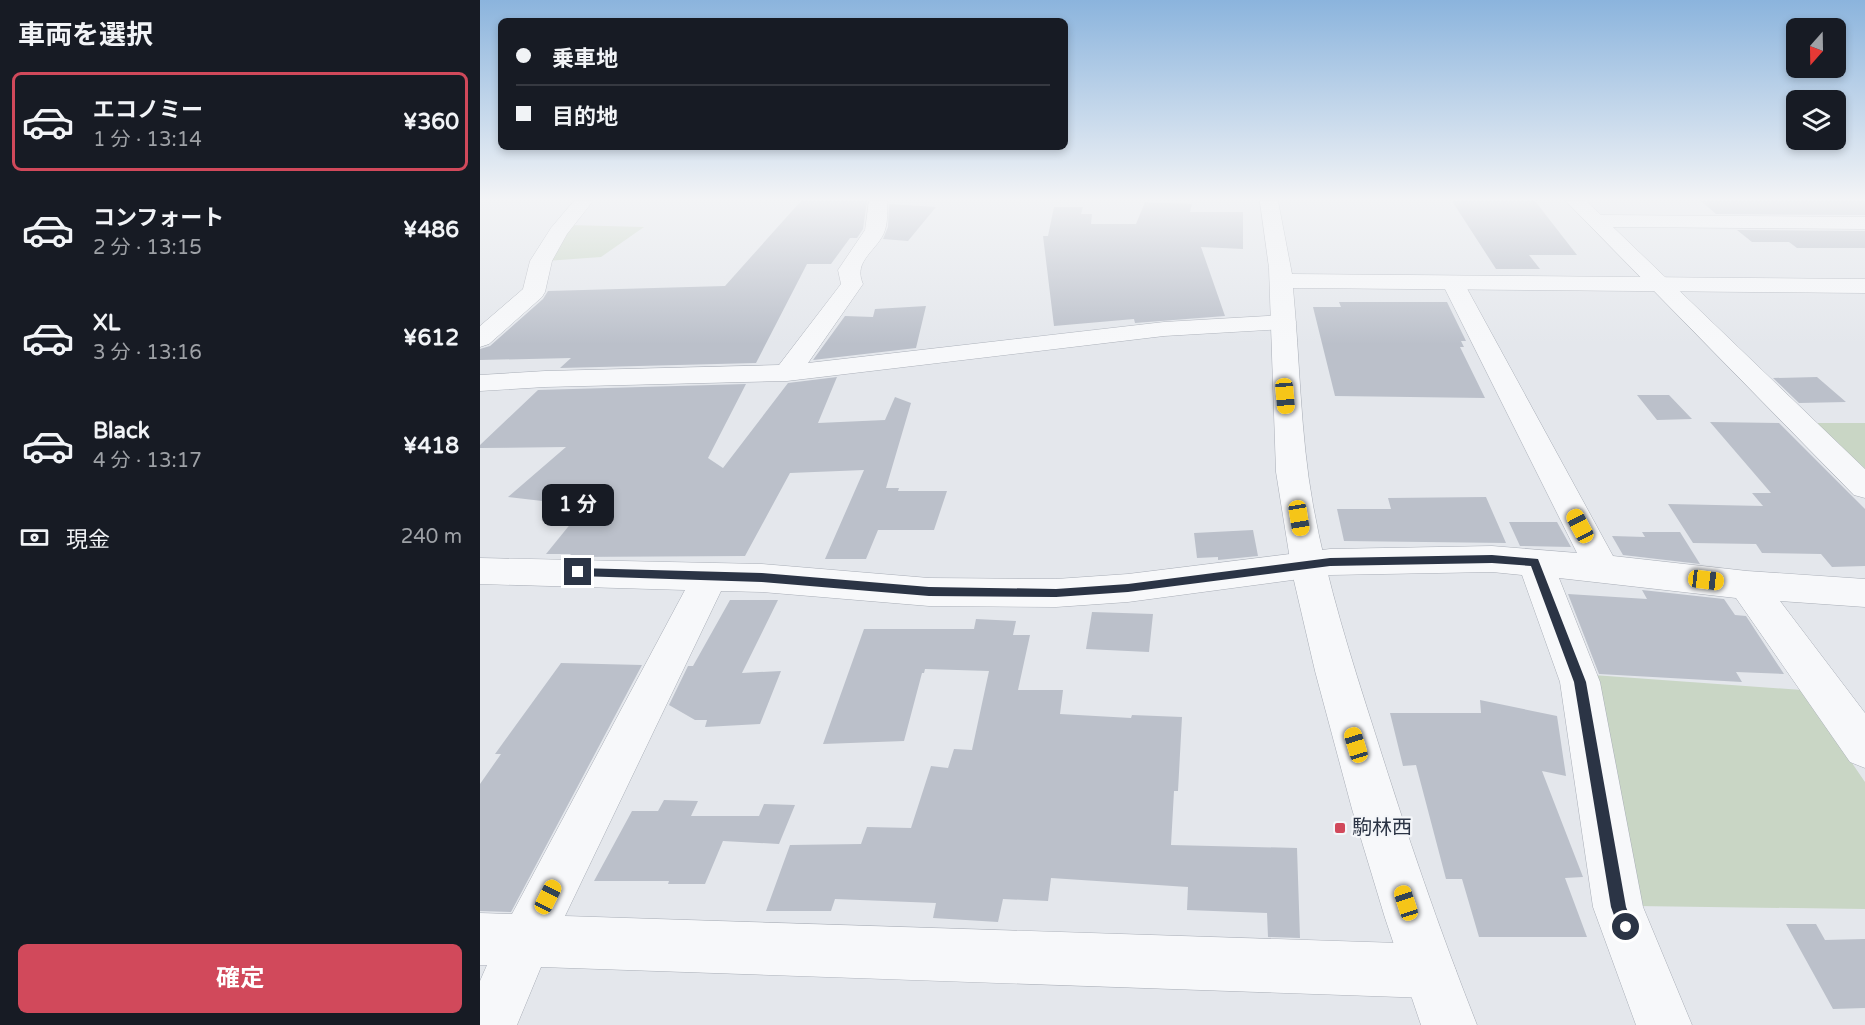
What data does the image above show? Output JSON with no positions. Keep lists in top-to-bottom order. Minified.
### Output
{"places":{"transit":["駒林西"]},"north":"bottom","page":{"heading":"車両を選択","banner":["乗車地","目的地"],"list":[{"name":"エコノミー","note":"1 分 · 13:14","value":"¥360"},{"name":"コンフォート","note":"2 分 · 13:15","value":"¥486"},{"name":"XL","note":"3 分 · 13:16","value":"¥612"},{"name":"Black","note":"4 分 · 13:17","value":"¥418"}],"bubble":"1 分","pay":["現金","240 m"],"buttons":"確定"}}
